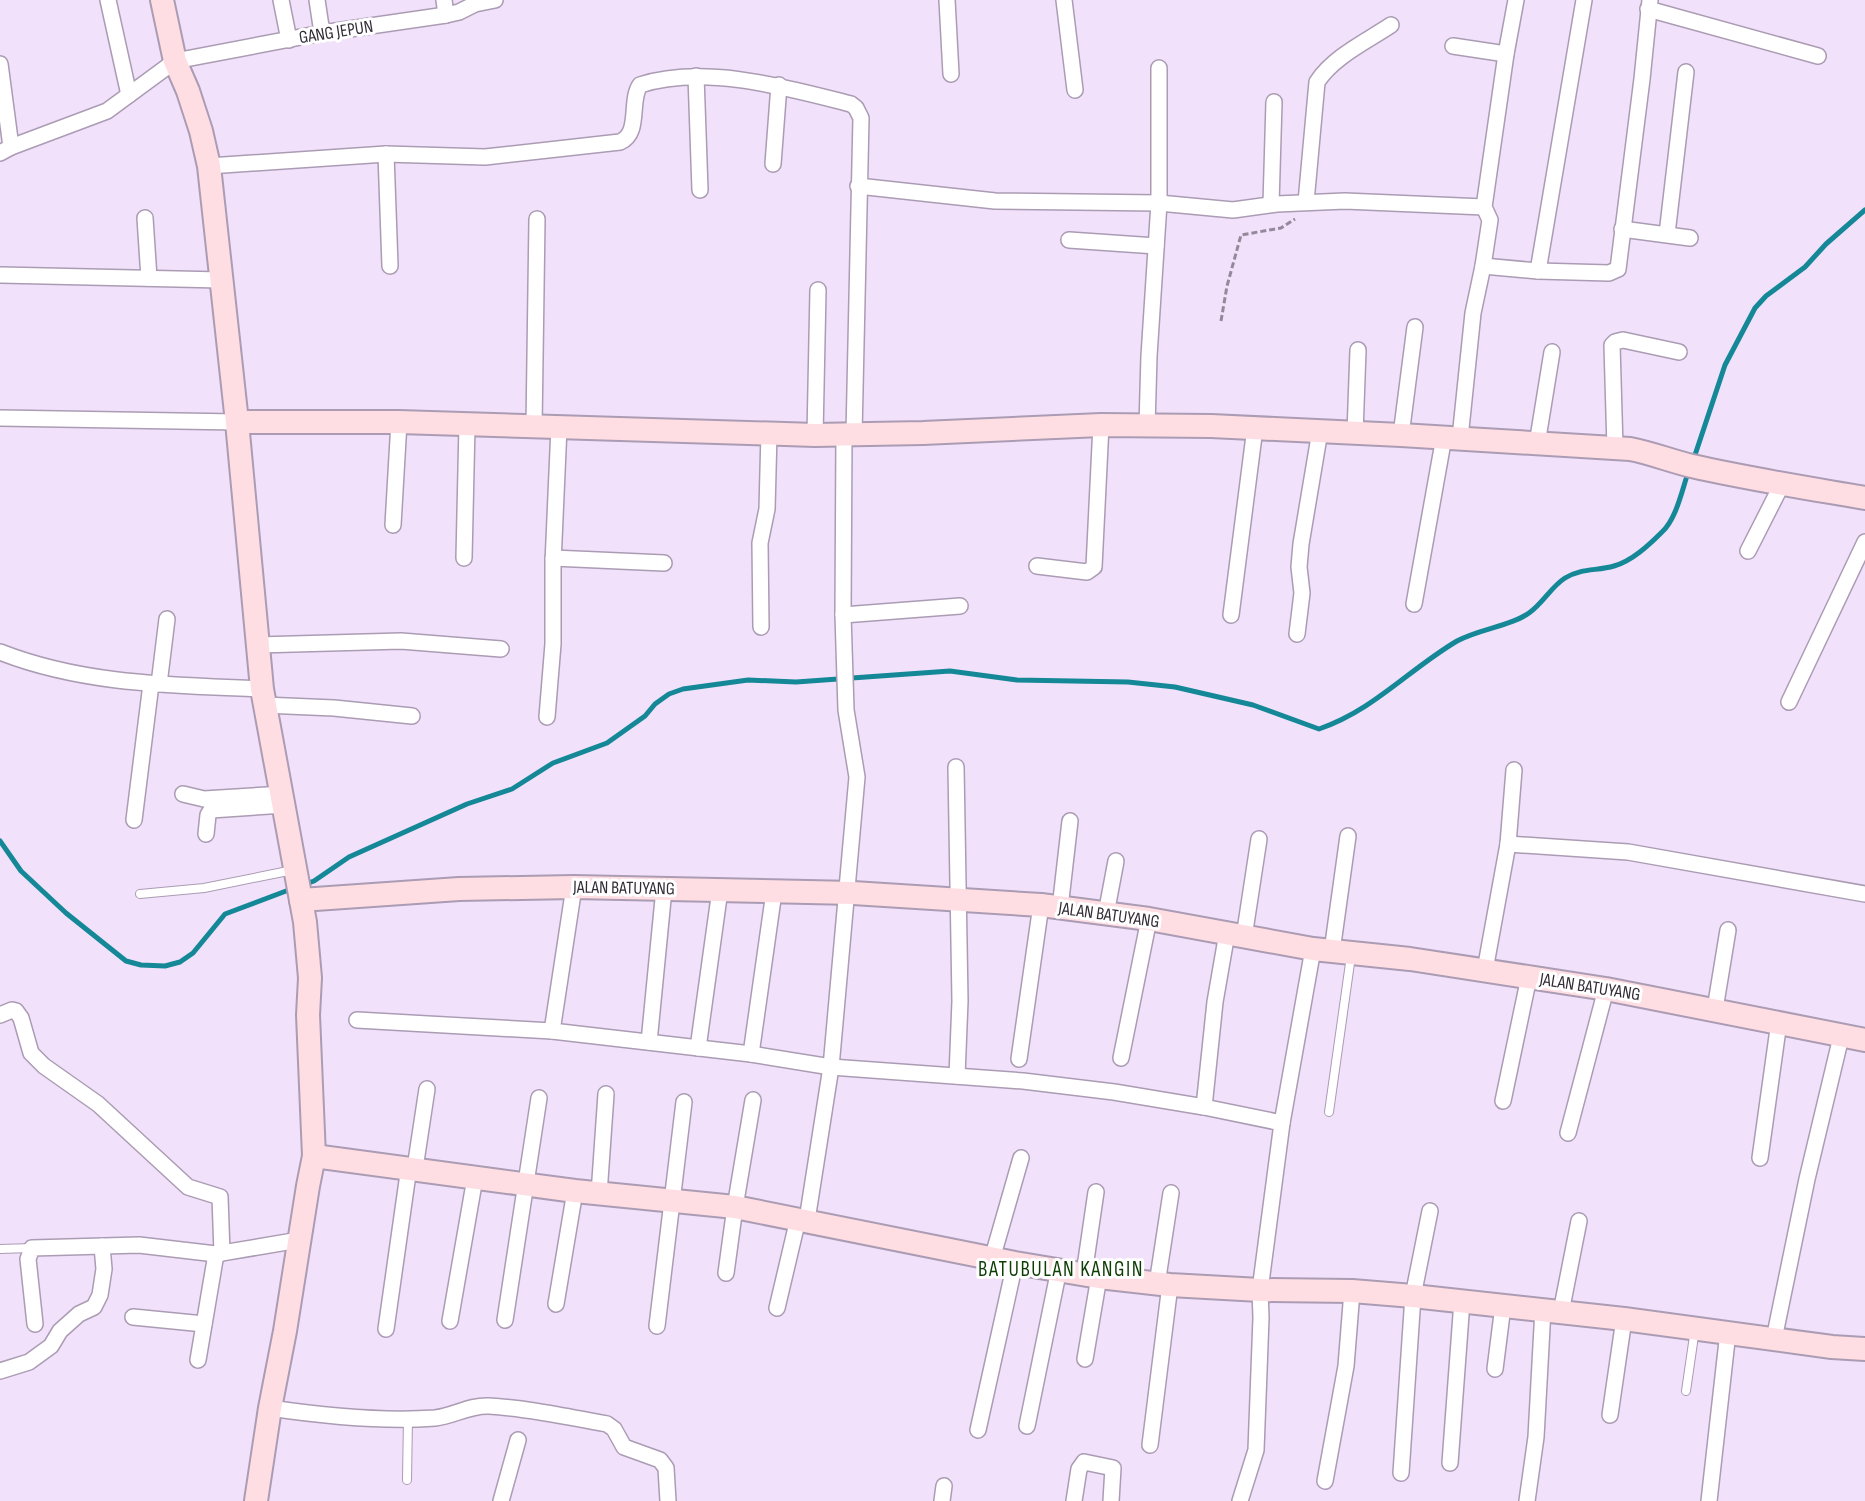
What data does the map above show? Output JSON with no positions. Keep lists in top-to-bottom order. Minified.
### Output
{"streets":{"street":["GANG JEPUN","JALAN BATUYANG"]},"districts":["BATUBULAN KANGIN"]}
